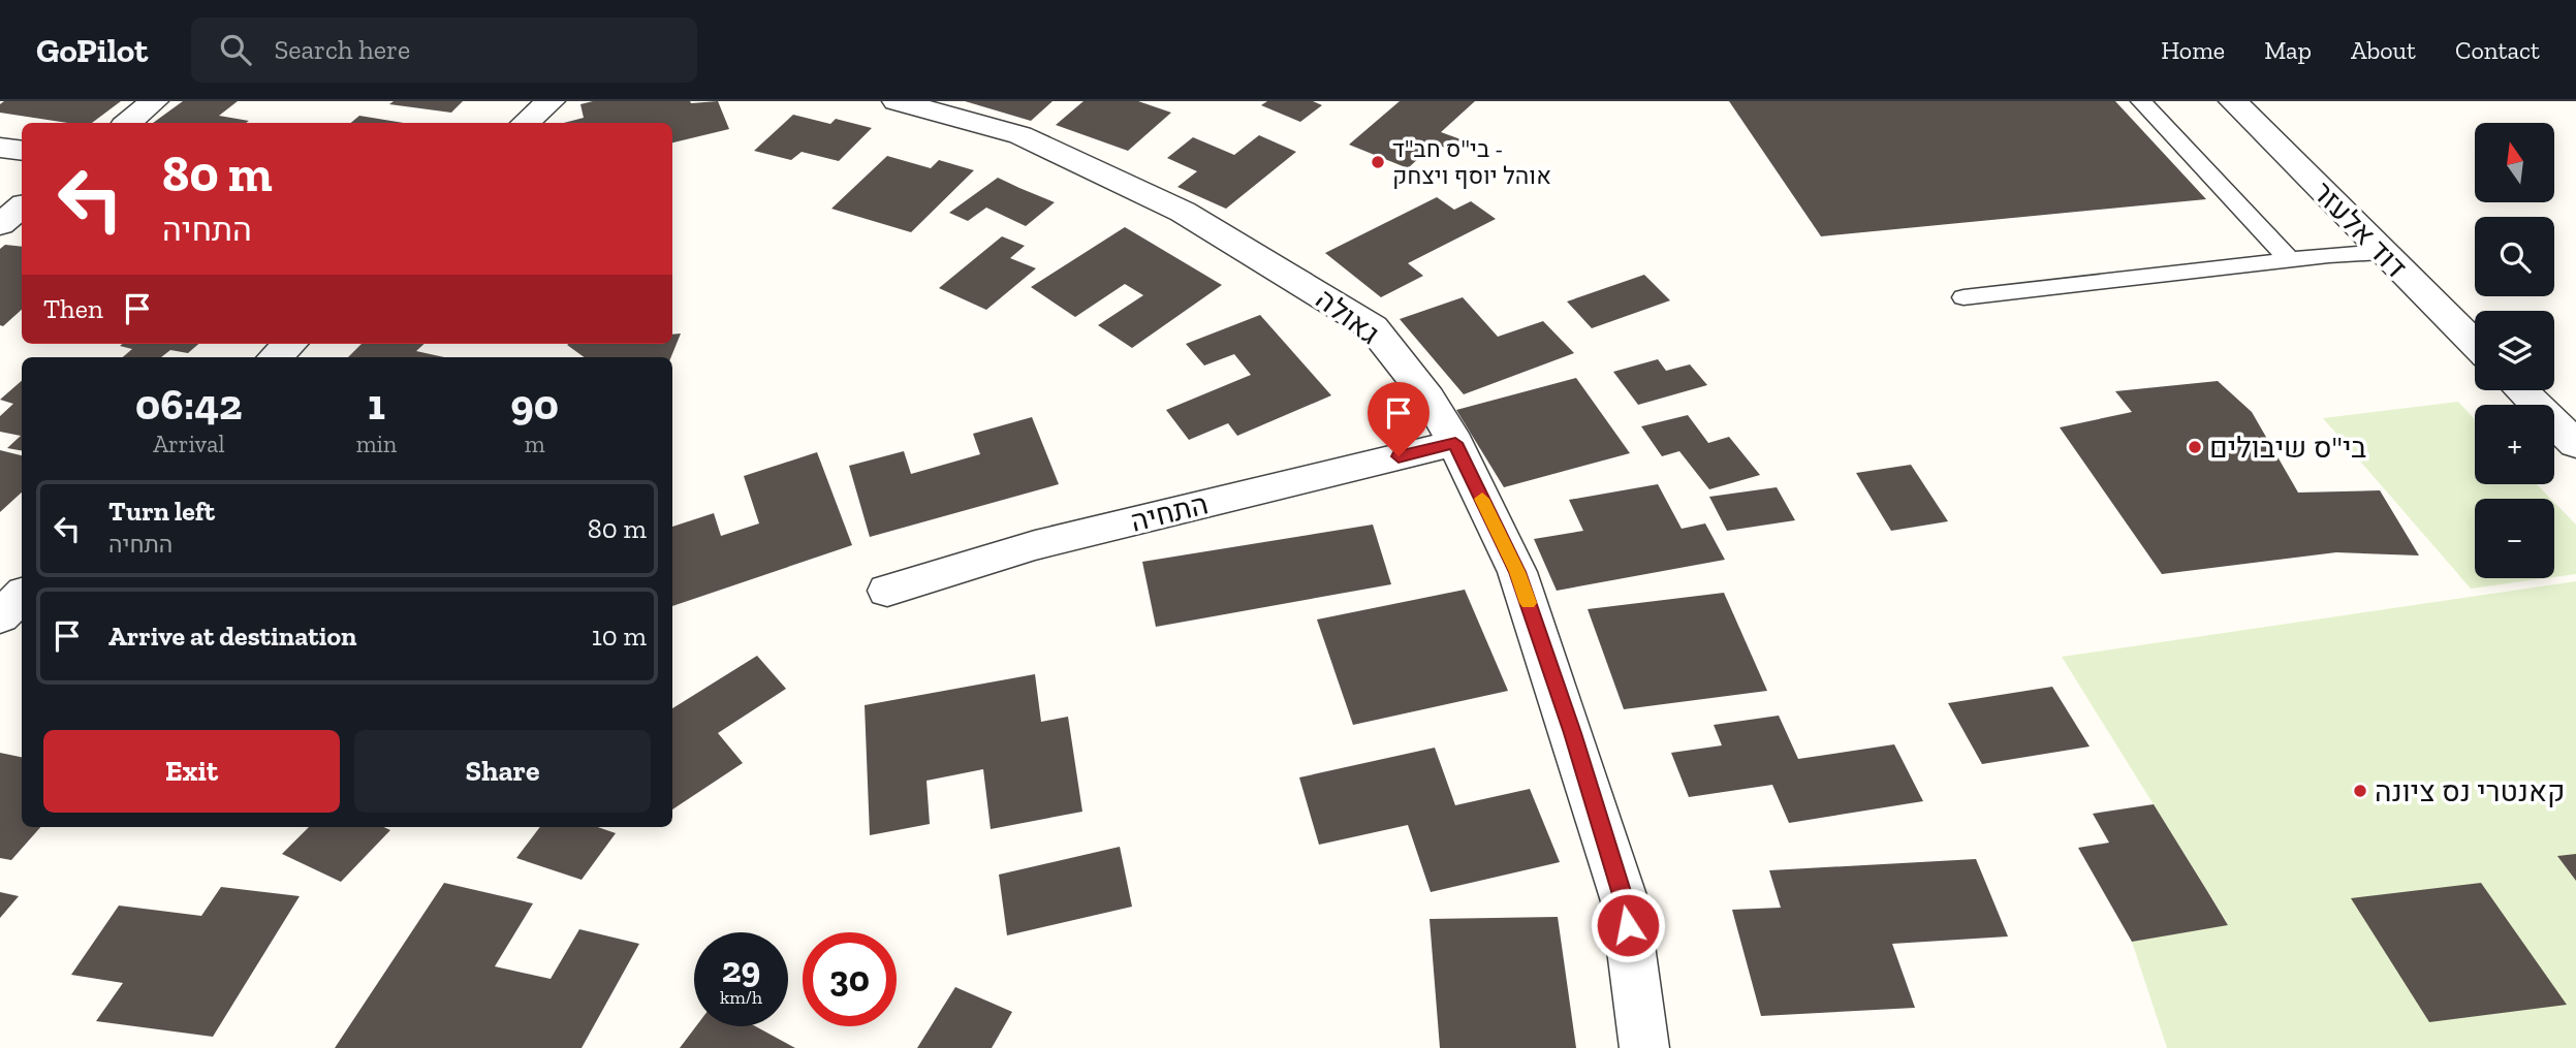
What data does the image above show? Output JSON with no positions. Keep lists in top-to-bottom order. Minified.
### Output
{"streets":{"street":["דוד אלעזר","גאולה","התחיה"]},"crossings":[["גאולה","התחיה"]],"places":["בי\"ס חב\"ד - אוהל יוסף ויצחק","בי\"ס שיבולים","קאנטרי נס ציונה"],"north":"top","page":{"header":"GoPilot","search":"Search here","nav":["Home","Map","About","Contact"],"map_buttons":["+","−"],"turn":["80 m","התחיה"],"then":"Then","eta":["06:42","Arrival","1","min","90","m"],"list":[{"name":"Turn left","note":"התחיה","value":"80 m"},{"name":"Arrive at destination","value":"10 m"}],"buttons":["Exit","Share"],"speed":"29 km/h","limit":"30"}}
